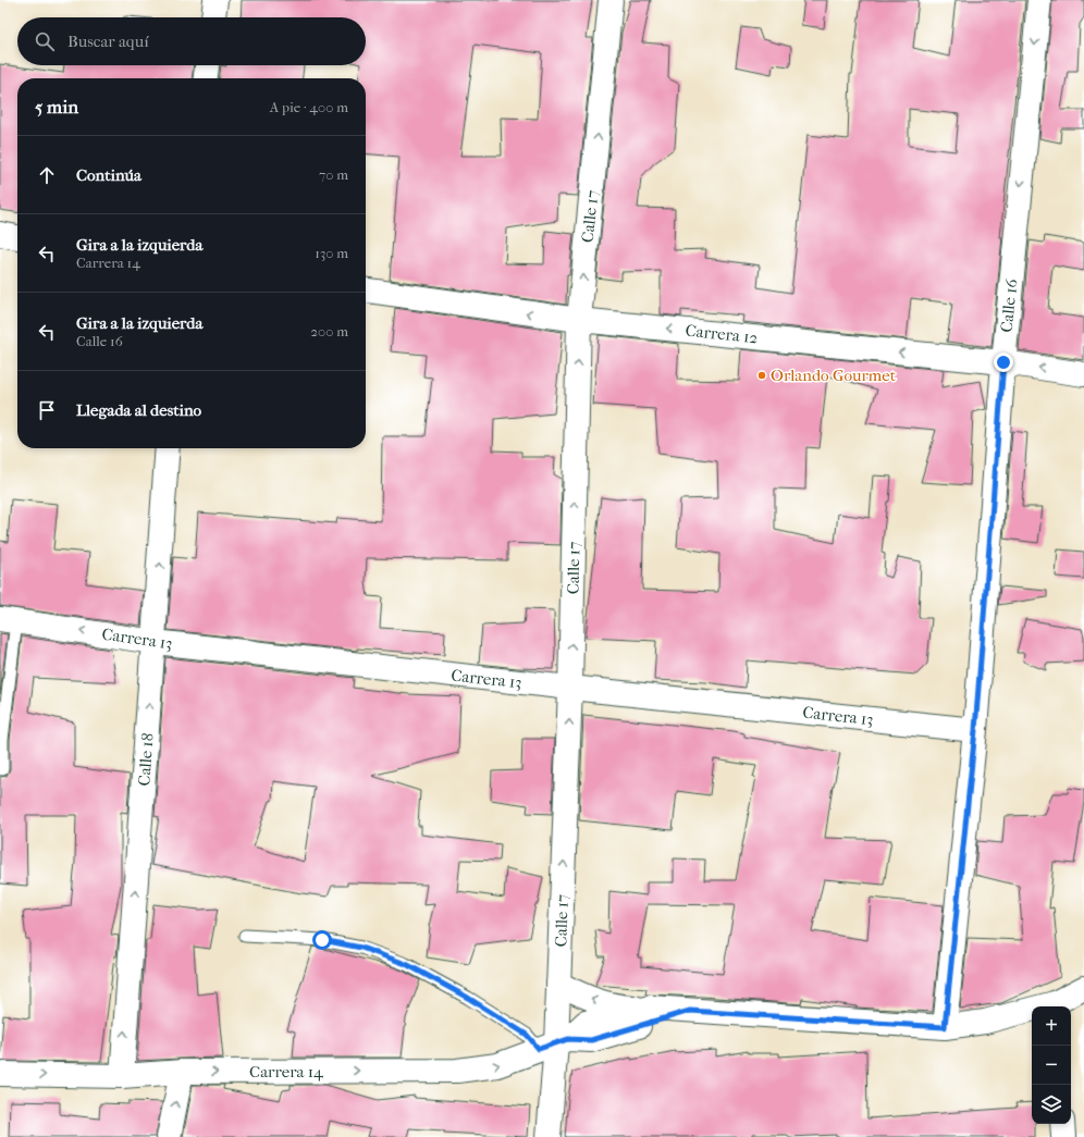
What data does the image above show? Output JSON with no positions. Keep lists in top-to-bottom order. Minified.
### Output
{"streets":{"street":["Calle 17","Calle 16","Carrera 12","Carrera 13","Calle 18","Carrera 14"]},"crossings":[["Calle 17","Carrera 12"],["Calle 17","Carrera 13"],["Calle 17","Carrera 14"],["Calle 16","Carrera 12"],["Calle 16","Carrera 13"],["Calle 16","Carrera 14"],["Carrera 13","Calle 18"],["Calle 18","Carrera 14"]],"one_way":["Calle 17","Calle 16","Carrera 12","Calle 18","Carrera 14"],"places":["Orlando Gourmet"],"page":{"search":"Buscar aquí","heading":["5 min","A pie · 400 m"],"list":[["Continúa","70 m"],["Gira a la izquierda","Carrera 14","130 m"],["Gira a la izquierda","Calle 16","200 m"],"Llegada al destino"],"map_buttons":["+","−"]}}
